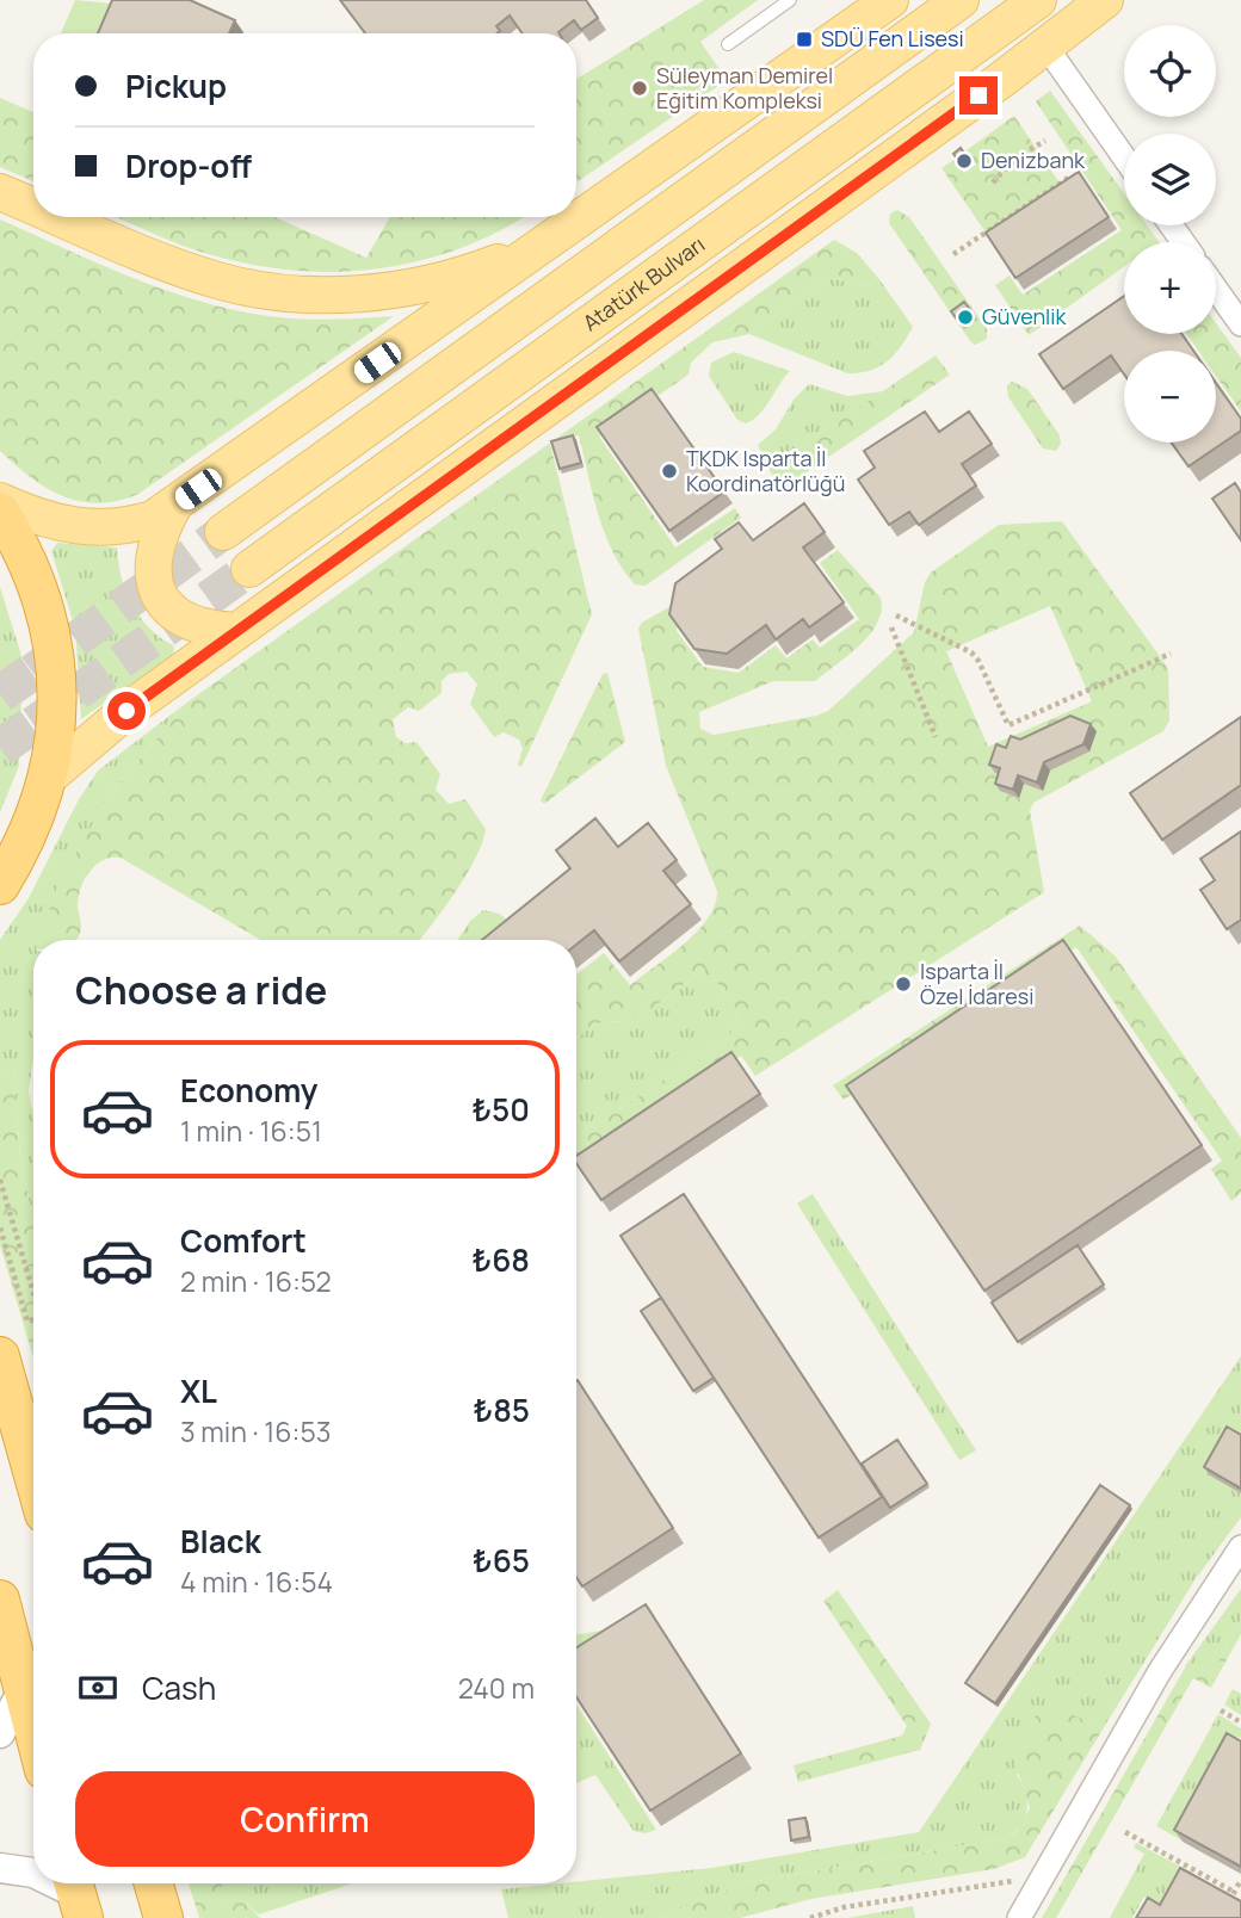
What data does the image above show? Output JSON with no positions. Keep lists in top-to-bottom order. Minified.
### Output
{"streets":{"main road":["Atatürk Bulvarı"]},"places":{"transit":["SDÜ Fen Lisesi"],"other":["Süleyman Demirel Eğitim Kompleksi","Denizbank","Güvenlik","TKDK Isparta İl Koordinatörlüğü","Isparta İl Özel İdaresi"]},"page":{"map_buttons":["+","−"],"banner":["Pickup","Drop-off"],"heading":"Choose a ride","list":[{"name":"Economy","note":"1 min · 16:51","value":"₺50"},{"name":"Comfort","note":"2 min · 16:52","value":"₺68"},{"name":"XL","note":"3 min · 16:53","value":"₺85"},{"name":"Black","note":"4 min · 16:54","value":"₺65"}],"pay":["Cash","240 m"],"buttons":"Confirm"}}
